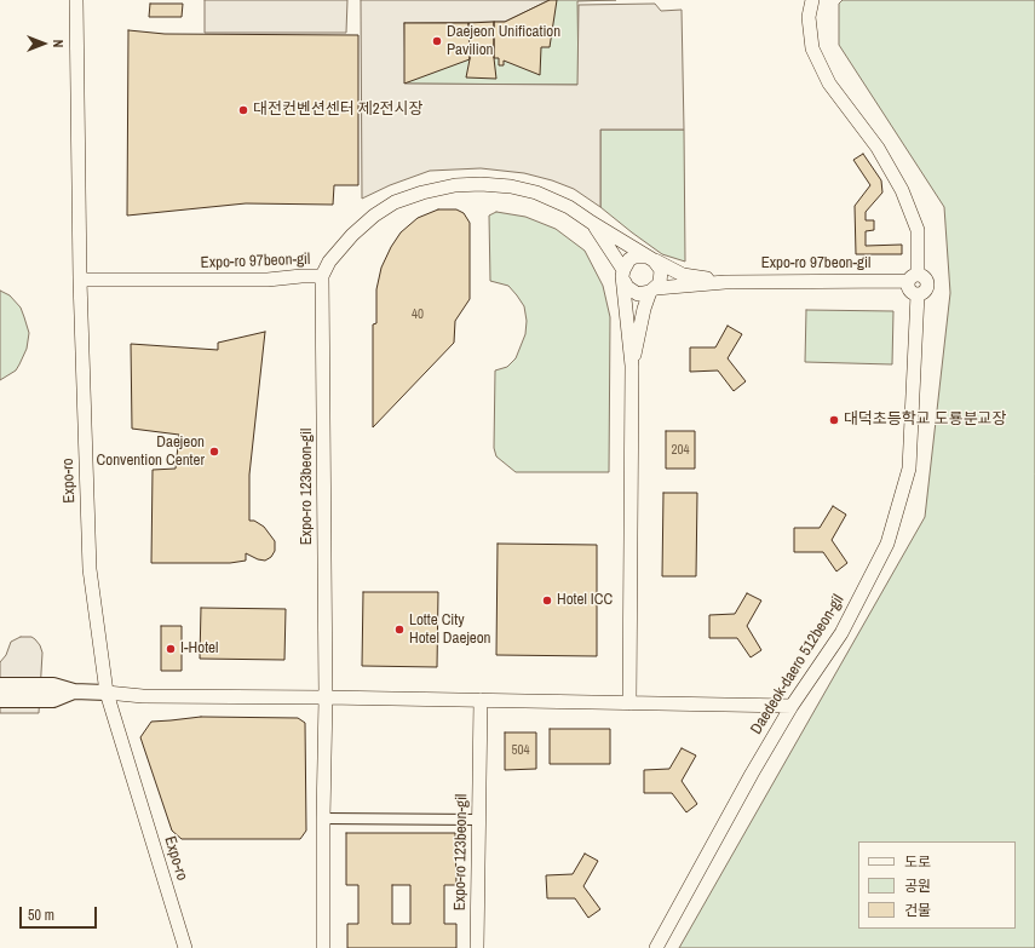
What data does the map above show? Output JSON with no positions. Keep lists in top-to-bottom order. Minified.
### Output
{"streets":{"street":["Expo-ro 97beon-gil","Expo-ro","Expo-ro 123beon-gil","Daedeok-daero 512beon-gil"]},"crossings":[["Expo-ro 97beon-gil","Expo-ro"],["Expo-ro 97beon-gil","Expo-ro 123beon-gil"],["Expo-ro 97beon-gil","Daedeok-daero 512beon-gil"]],"places":["Daejeon Unification Pavilion","대전컨벤션센터 제2전시장","대덕초등학교 도룡분교장","Daejeon Convention Center","Hotel ICC","Lotte City Hotel Daejeon","I-Hotel"],"house_numbers":["40","204","504"],"legend":["도로","공원","건물"],"scale_bar":"50 m","north":"right"}
